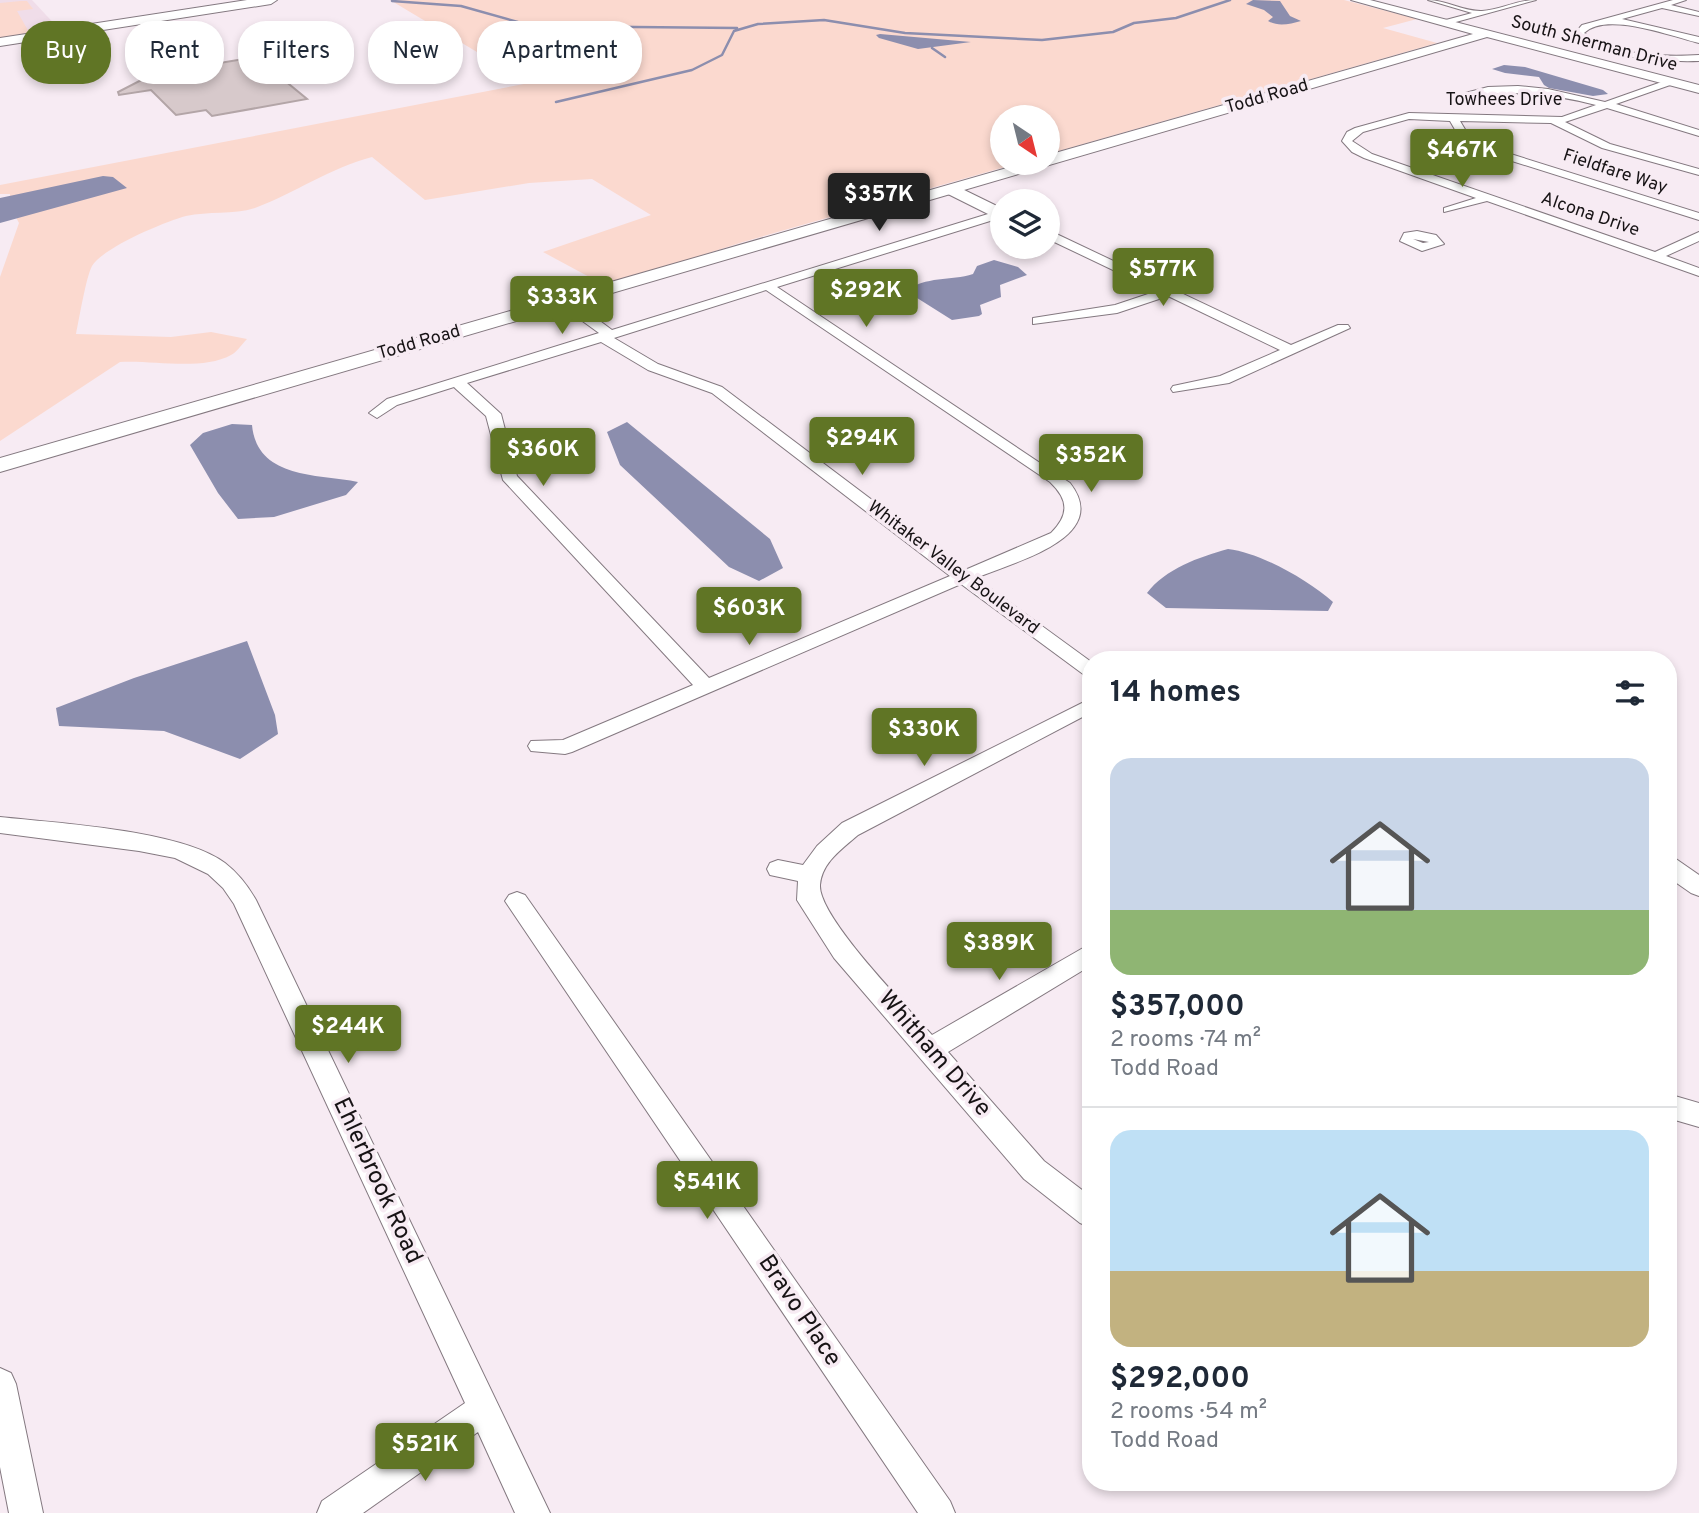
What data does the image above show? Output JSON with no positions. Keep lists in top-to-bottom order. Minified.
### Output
{"streets":{"street":["South Sherman Drive","Todd Road","Towhees Drive","Fieldfare Way","Alcona Drive","Whitaker Valley Boulevard","Whitham Drive","Ehlerbrook Road","Bravo Place"]},"crossings":[["South Sherman Drive","Todd Road"],["South Sherman Drive","Towhees Drive"],["Todd Road","Whitaker Valley Boulevard"],["Towhees Drive","Fieldfare Way"],["Towhees Drive","Alcona Drive"]],"north":"bottom right","page":{"chip":["Buy","Rent","Filters","New","Apartment"],"price":["$467K","$357K","$577K","$292K","$333K","$294K","$360K","$352K","$603K","$330K","$389K","$244K","$541K","$521K"],"heading":"14 homes","list":[{"name":"$357,000","note":"2 rooms · 74 m² · Todd Road"},{"name":"$292,000","note":"2 rooms · 54 m² · Todd Road"}]}}
